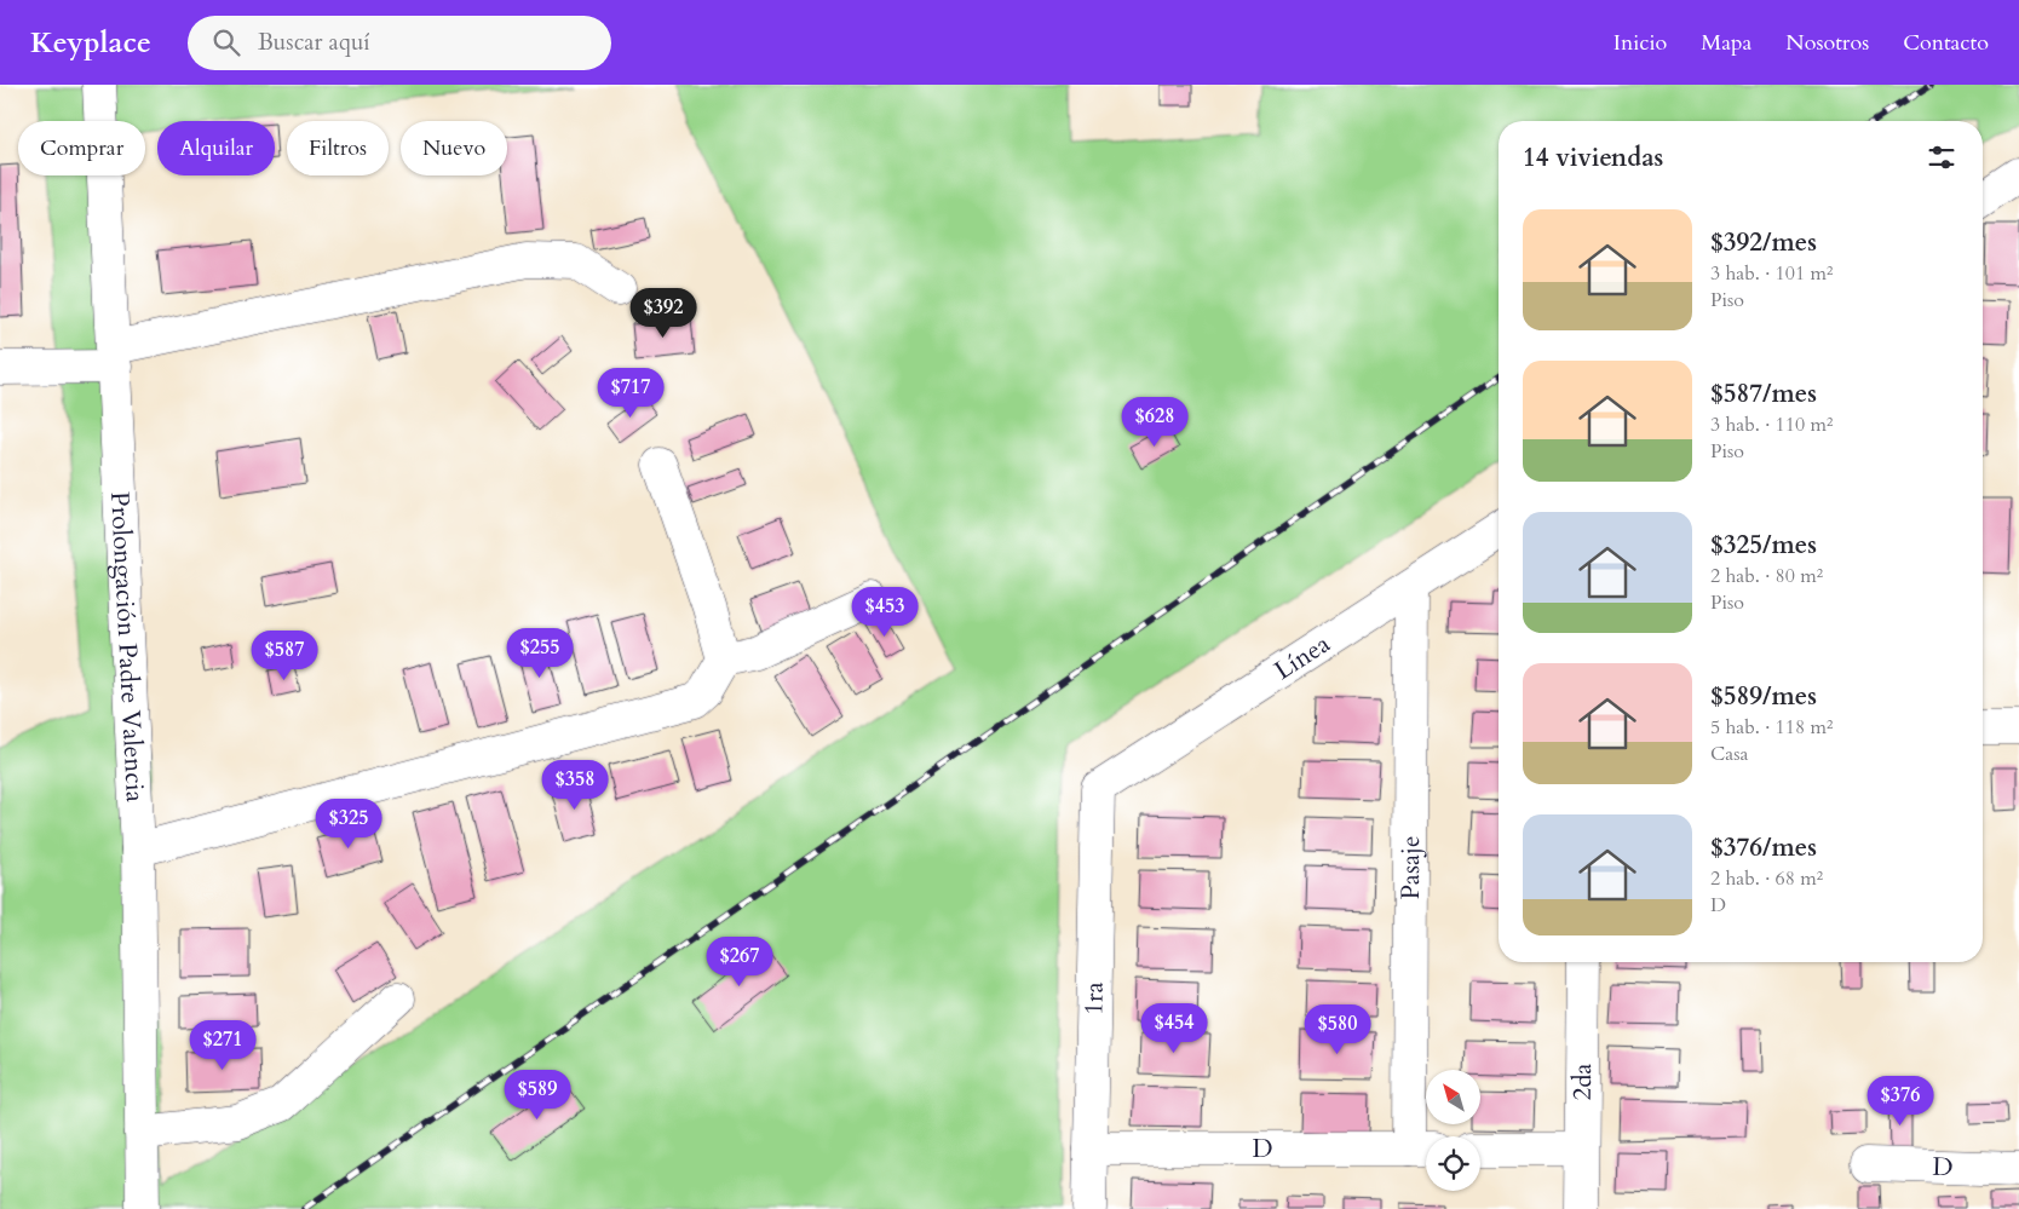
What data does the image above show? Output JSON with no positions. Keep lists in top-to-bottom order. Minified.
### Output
{"streets":{"street":["Prolongación Padre Valencia","Línea","Pasaje","1ra","2da","D"]},"crossings":[["Línea","Pasaje"],["Línea","1ra"],["Pasaje","D"],["1ra","D"]],"north":"top left","page":{"header":"Keyplace","search":"Buscar aquí","nav":["Inicio","Mapa","Nosotros","Contacto"],"chip":["Comprar","Alquilar","Filtros","Nuevo"],"heading":"14 viviendas","list":[{"name":"$392/mes","note":"3 hab. · 101 m² · Piso"},{"name":"$587/mes","note":"3 hab. · 110 m² · Piso"},{"name":"$325/mes","note":"2 hab. · 80 m² · Piso"},{"name":"$589/mes","note":"5 hab. · 118 m² · Casa"},{"name":"$376/mes","note":"2 hab. · 68 m² · D"}],"price":["$392","$717","$628","$453","$255","$587","$358","$325","$267","$454","$580","$271","$589","$376"]}}
